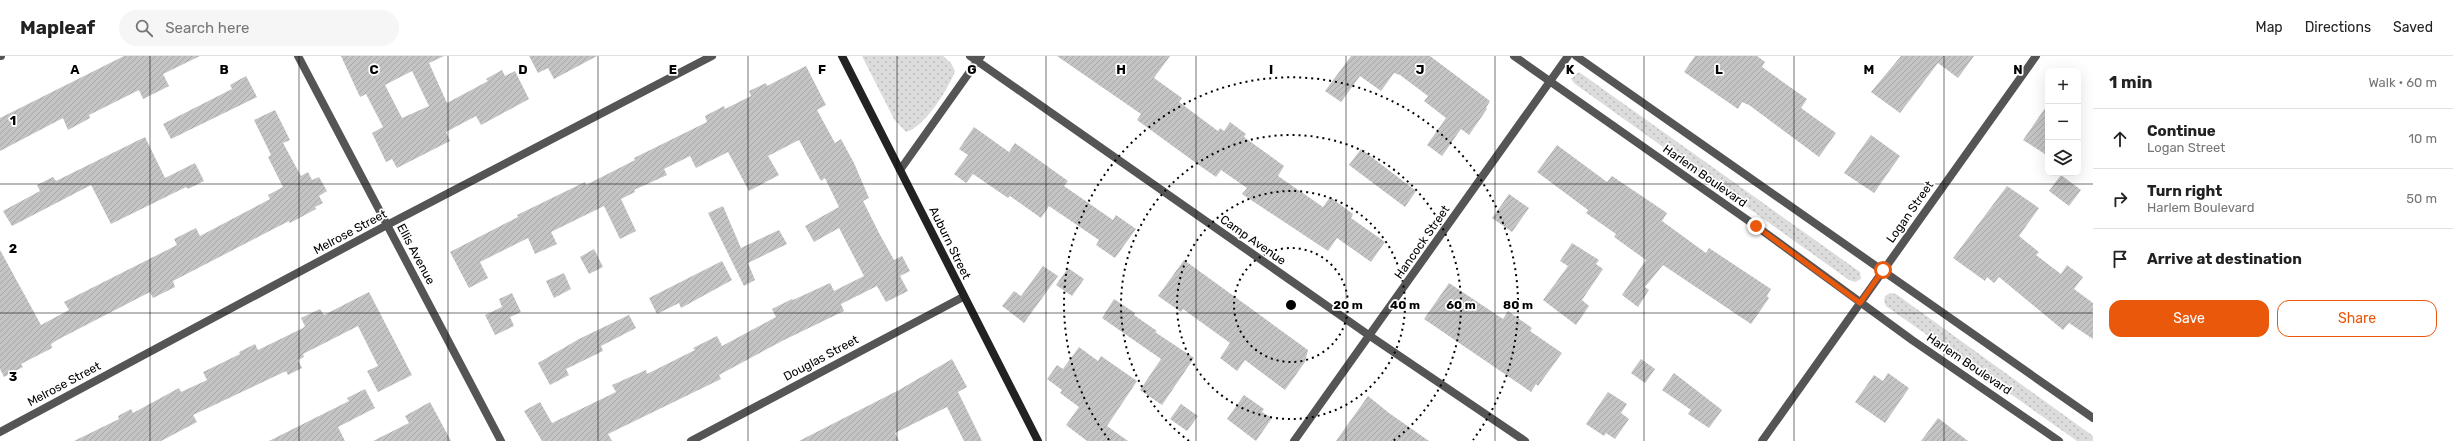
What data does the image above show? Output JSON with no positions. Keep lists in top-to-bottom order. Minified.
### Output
{"streets":{"main road":["Auburn Street"],"street":["Harlem Boulevard","Logan Street","Melrose Street","Camp Avenue","Hancock Street","Ellis Avenue","Douglas Street"]},"crossings":[["Harlem Boulevard","Logan Street"],["Harlem Boulevard","Hancock Street"],["Melrose Street","Ellis Avenue"],["Camp Avenue","Hancock Street"],["Auburn Street","Douglas Street"]],"page":{"header":"Mapleaf","search":"Search here","nav":["Map","Directions","Saved"],"heading":["1 min","Walk · 60 m"],"map_buttons":["+","−"],"list":[["Continue","Logan Street","10 m"],["Turn right","Harlem Boulevard","50 m"],"Arrive at destination"],"buttons":["Save","Share"]},"grid":{"columns":["A","B","C","D","E","F","G","H","I","J","K","L","M","N"],"rows":["1","2","3"]},"rings":["20 m","40 m","60 m","80 m"]}
